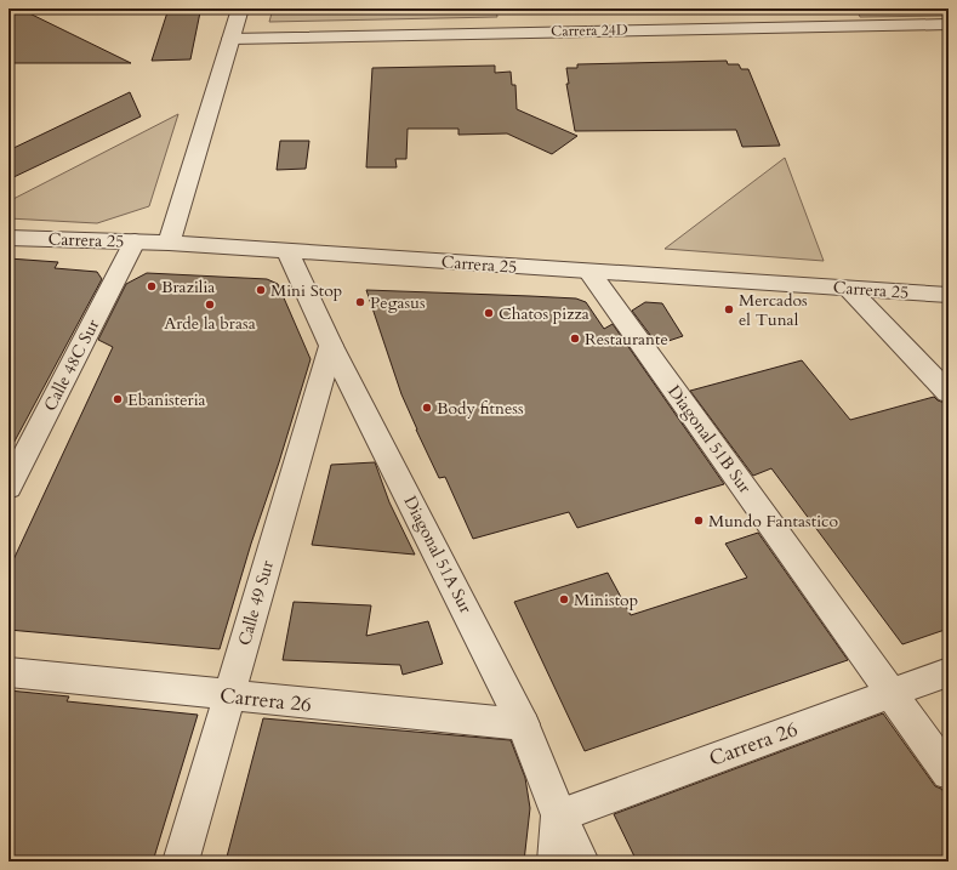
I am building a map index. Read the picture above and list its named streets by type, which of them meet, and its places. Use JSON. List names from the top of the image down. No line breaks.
{"streets":{"street":["Carrera 24D","Carrera 25","Calle 48C Sur","Diagonal 51B Sur","Diagonal 51A Sur","Calle 49 Sur","Carrera 26"]},"crossings":[["Carrera 25","Calle 48C Sur"],["Carrera 25","Diagonal 51B Sur"],["Carrera 25","Diagonal 51A Sur"],["Diagonal 51B Sur","Carrera 26"],["Diagonal 51A Sur","Calle 49 Sur"],["Diagonal 51A Sur","Carrera 26"],["Calle 49 Sur","Carrera 26"]],"places":["Brazilia","Mini Stop","Pegasus","Arde la brasa","Mercados el Tunal","Chatos pizza","Restaurante","Ebanisteria","Body fitness","Mundo Fantastico","Ministop"]}
